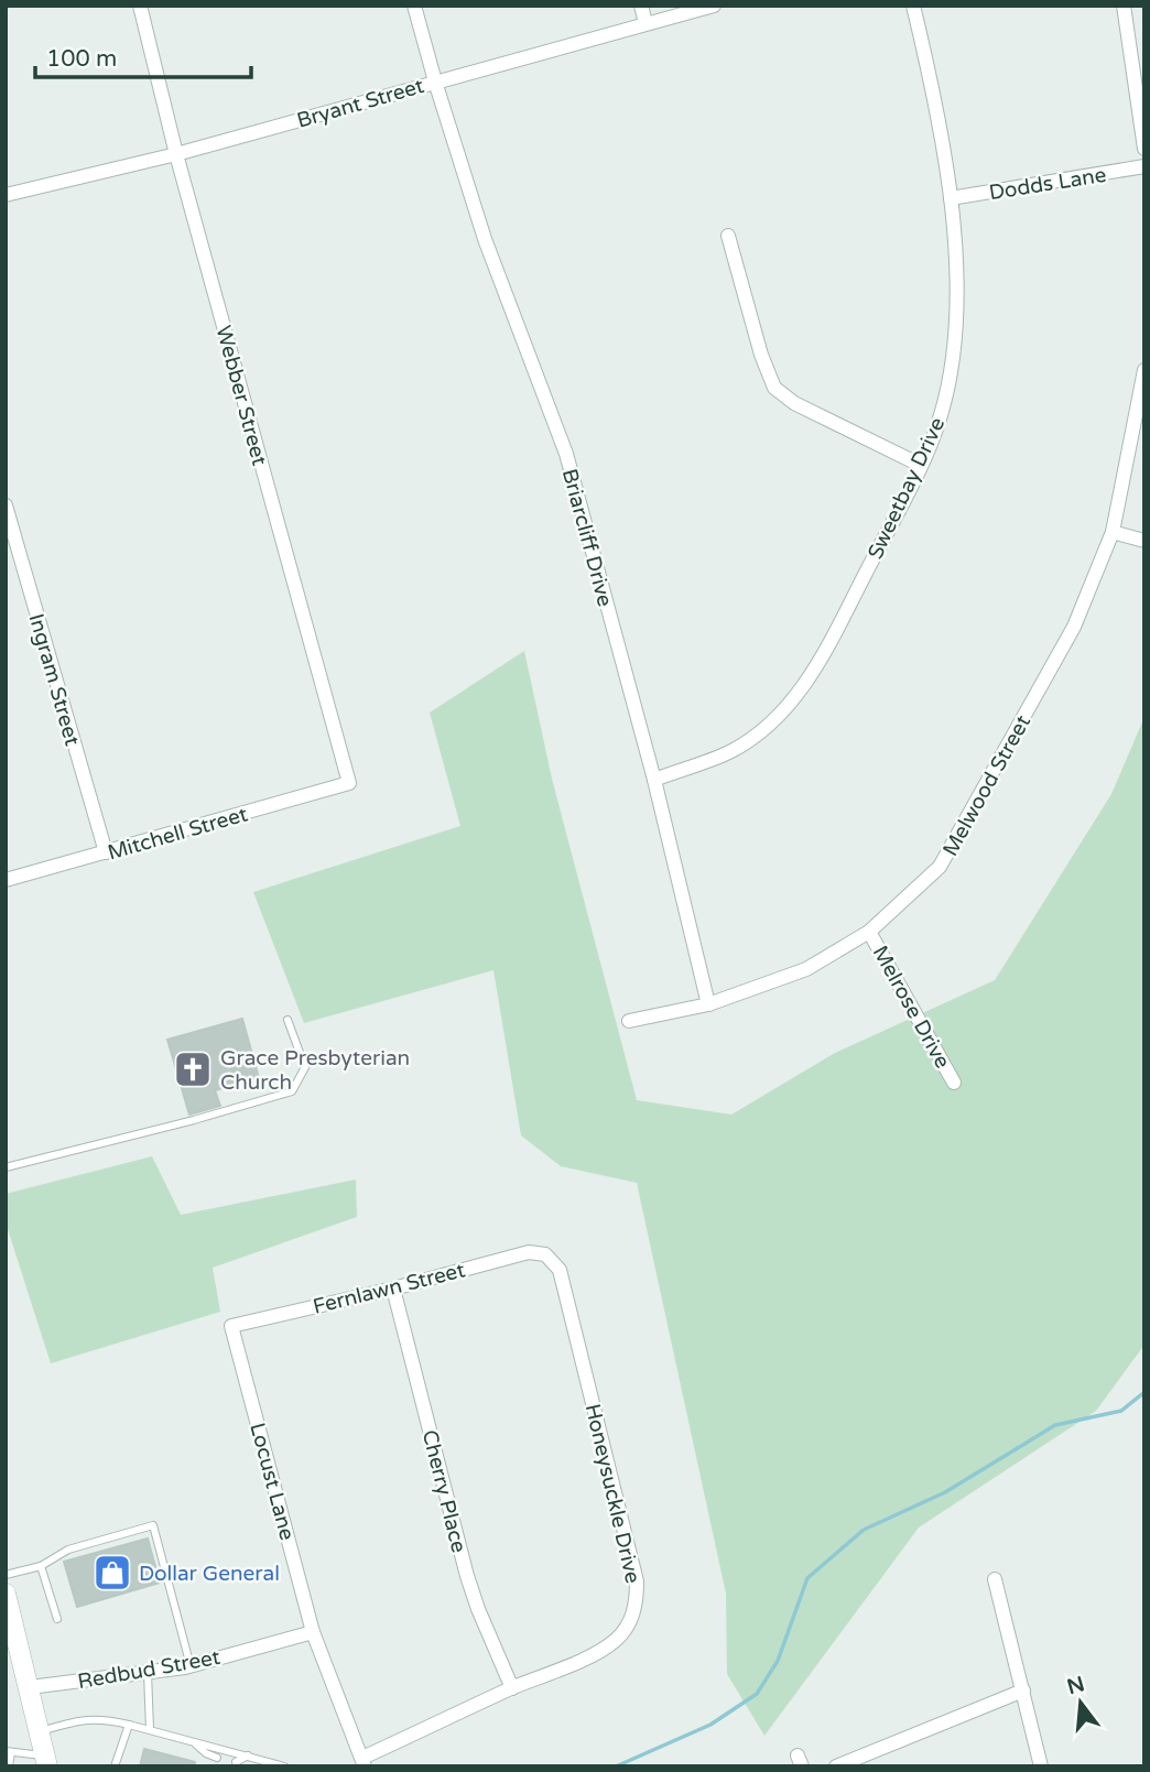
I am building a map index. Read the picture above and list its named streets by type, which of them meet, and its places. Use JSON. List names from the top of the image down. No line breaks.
{"streets":{"street":["Bryant Street","Dodds Lane","Webber Street","Sweetbay Drive","Briarcliff Drive","Ingram Street","Melwood Street","Mitchell Street","Melrose Drive","Fernlawn Street","Locust Lane","Cherry Place","Honeysuckle Drive","Redbud Street"]},"crossings":[["Bryant Street","Webber Street"],["Bryant Street","Briarcliff Drive"],["Dodds Lane","Sweetbay Drive"],["Webber Street","Mitchell Street"],["Sweetbay Drive","Briarcliff Drive"],["Briarcliff Drive","Melwood Street"],["Ingram Street","Mitchell Street"],["Melwood Street","Melrose Drive"],["Fernlawn Street","Locust Lane"],["Fernlawn Street","Cherry Place"],["Fernlawn Street","Honeysuckle Drive"],["Locust Lane","Honeysuckle Drive"],["Locust Lane","Redbud Street"],["Cherry Place","Honeysuckle Drive"]],"places":{"church":["Grace Presbyterian Church"],"shop":["Dollar General"]},"scale_bar":"100 m","north":"top"}
